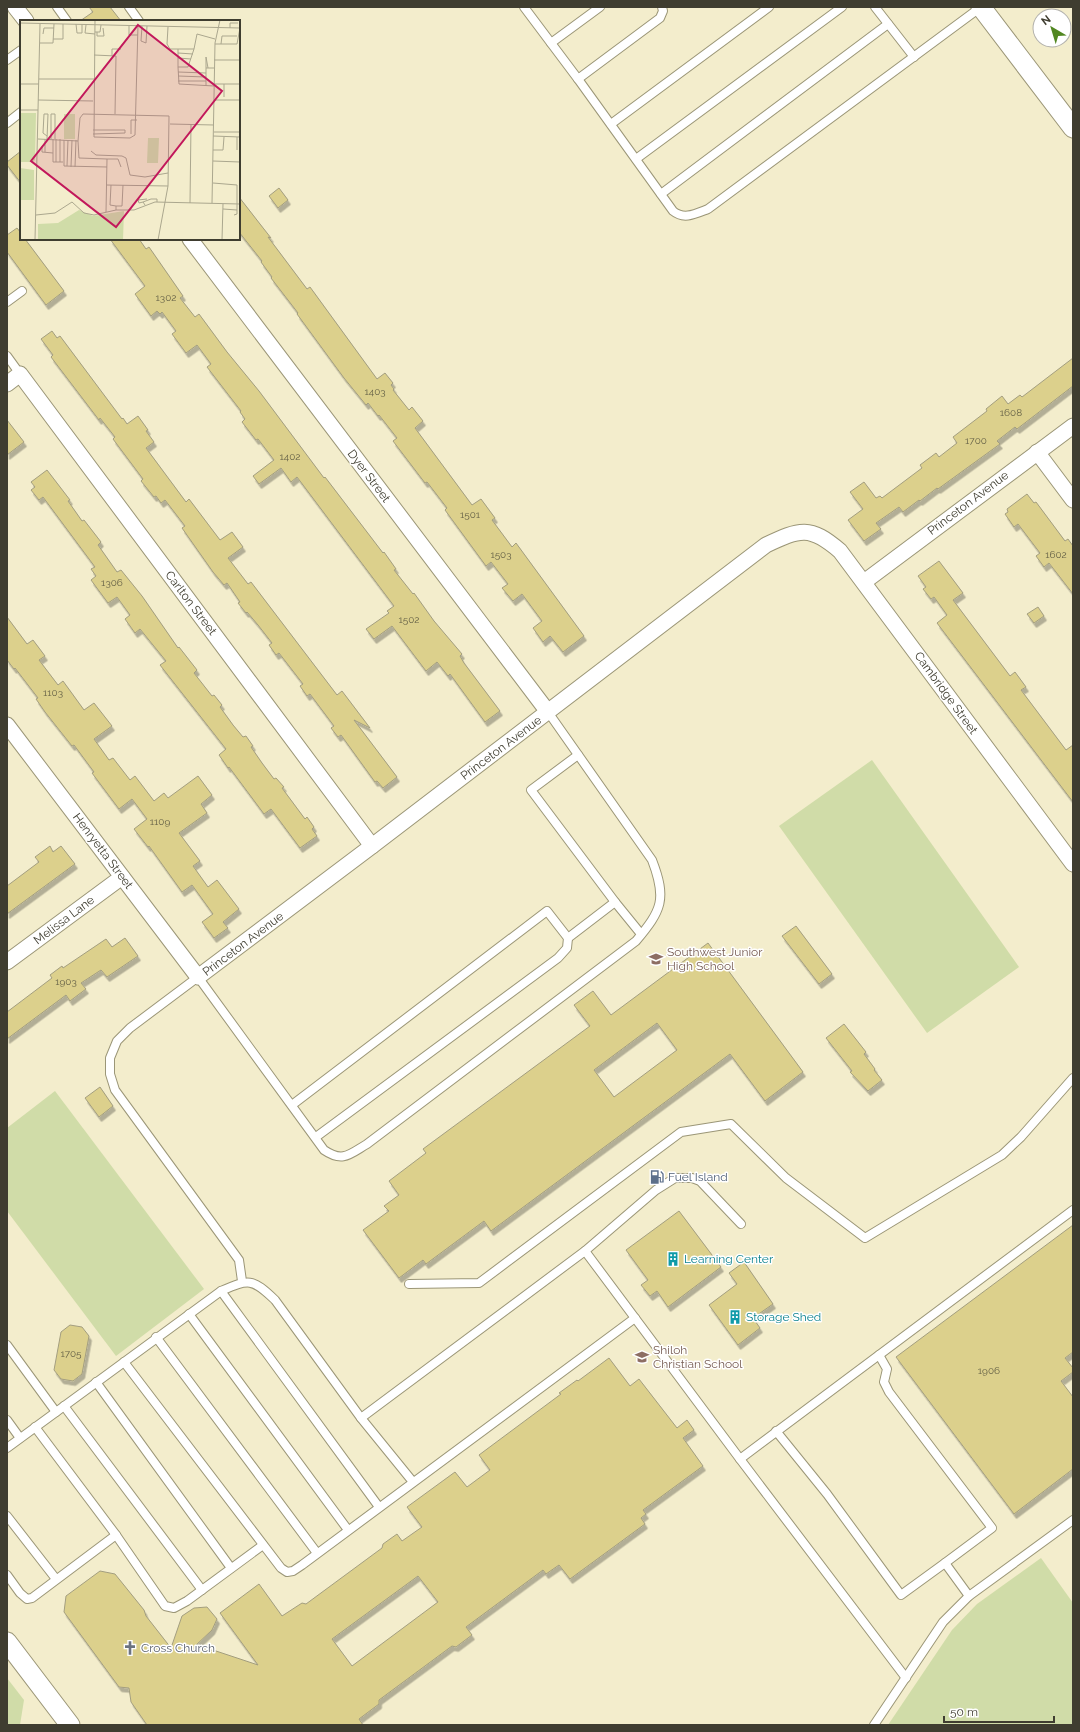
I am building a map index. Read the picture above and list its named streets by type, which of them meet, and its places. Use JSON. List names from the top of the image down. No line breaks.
{"streets":{"street":["Dyer Street","Princeton Avenue","Carlton Street","Cambridge Street","Henryetta Street","Melissa Lane"]},"crossings":[["Dyer Street","Princeton Avenue"],["Princeton Avenue","Carlton Street"],["Princeton Avenue","Cambridge Street"],["Princeton Avenue","Henryetta Street"],["Henryetta Street","Melissa Lane"]],"places":{"school or university":["Southwest Junior High School","Shiloh Christian School"],"fuel station":["Fuel Island"],"building":["Learning Center","Storage Shed"],"church":["Cross Church"]},"house_numbers":["1302","1403","1608","1700","1402","1501","1503","1602","1306","1502","1103","1109","1903","1705","1906"],"scale_bar":"50 m","north":"top left"}
